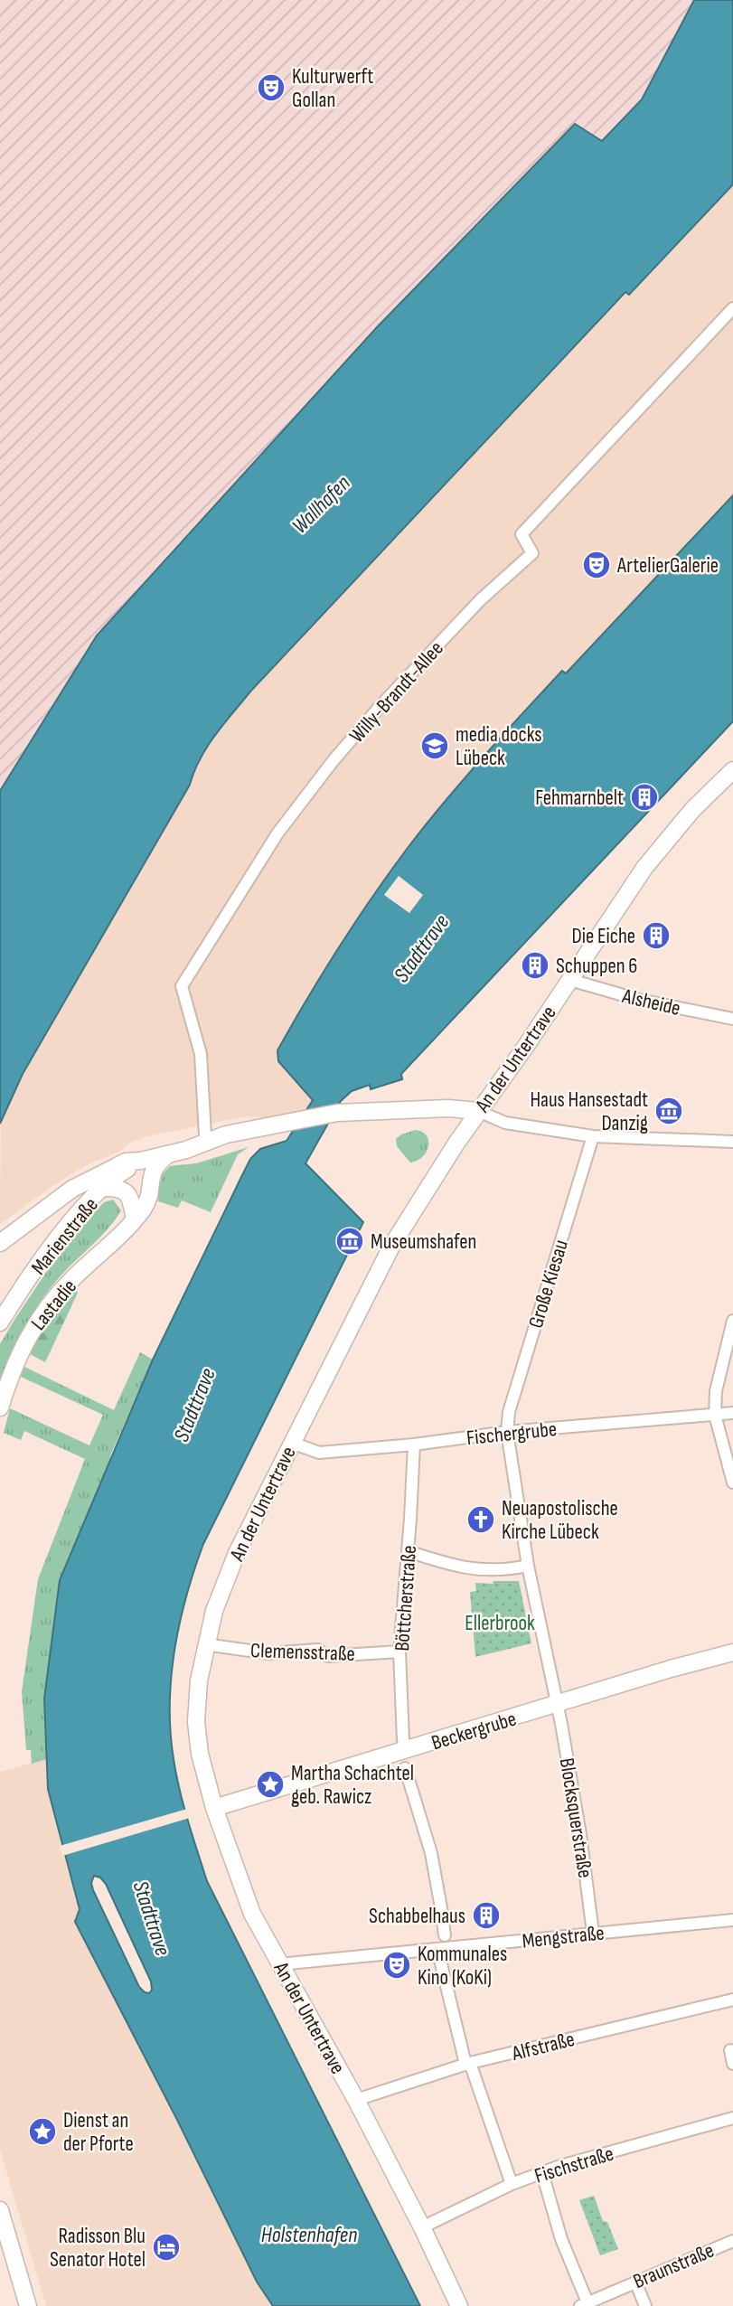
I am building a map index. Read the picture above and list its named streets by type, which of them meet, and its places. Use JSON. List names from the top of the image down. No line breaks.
{"streets":{"main road":["An der Untertrave","Marienstraße","Lastadie","Beckergrube"],"street":["Willy-Brandt-Allee","Alsheide","Große Kiesau","Fischergrube","Böttcherstraße","Clemensstraße","Blocksquerstraße","Mengstraße","Alfstraße","Fischstraße","Braunstraße"]},"crossings":[["Alsheide","An der Untertrave"],["An der Untertrave","Fischergrube"],["An der Untertrave","Clemensstraße"],["An der Untertrave","Beckergrube"],["An der Untertrave","Mengstraße"],["An der Untertrave","Alfstraße"],["An der Untertrave","Fischstraße"],["Große Kiesau","Fischergrube"],["Fischergrube","Böttcherstraße"],["Böttcherstraße","Clemensstraße"],["Böttcherstraße","Beckergrube"],["Böttcherstraße","Mengstraße"],["Böttcherstraße","Alfstraße"],["Böttcherstraße","Fischstraße"],["Beckergrube","Blocksquerstraße"],["Blocksquerstraße","Mengstraße"]],"water":["Wallhafen","Stadttrave","Holstenhafen"],"parks":["Ellerbrook"],"places":{"theatre":["Kulturwerft Gollan","ArtelierGalerie","Kommunales Kino (KoKi)"],"school or university":["media docks Lübeck"],"building":["Fehmarnbelt","Die Eiche","Schuppen 6","Schabbelhaus"],"museum":["Haus Hansestadt Danzig","Museumshafen"],"church":["Neuapostolische Kirche Lübeck"],"place":["Martha Schachtel geb. Rawicz","Dienst an der Pforte"],"hotel":["Radisson Blu Senator Hotel"]}}
